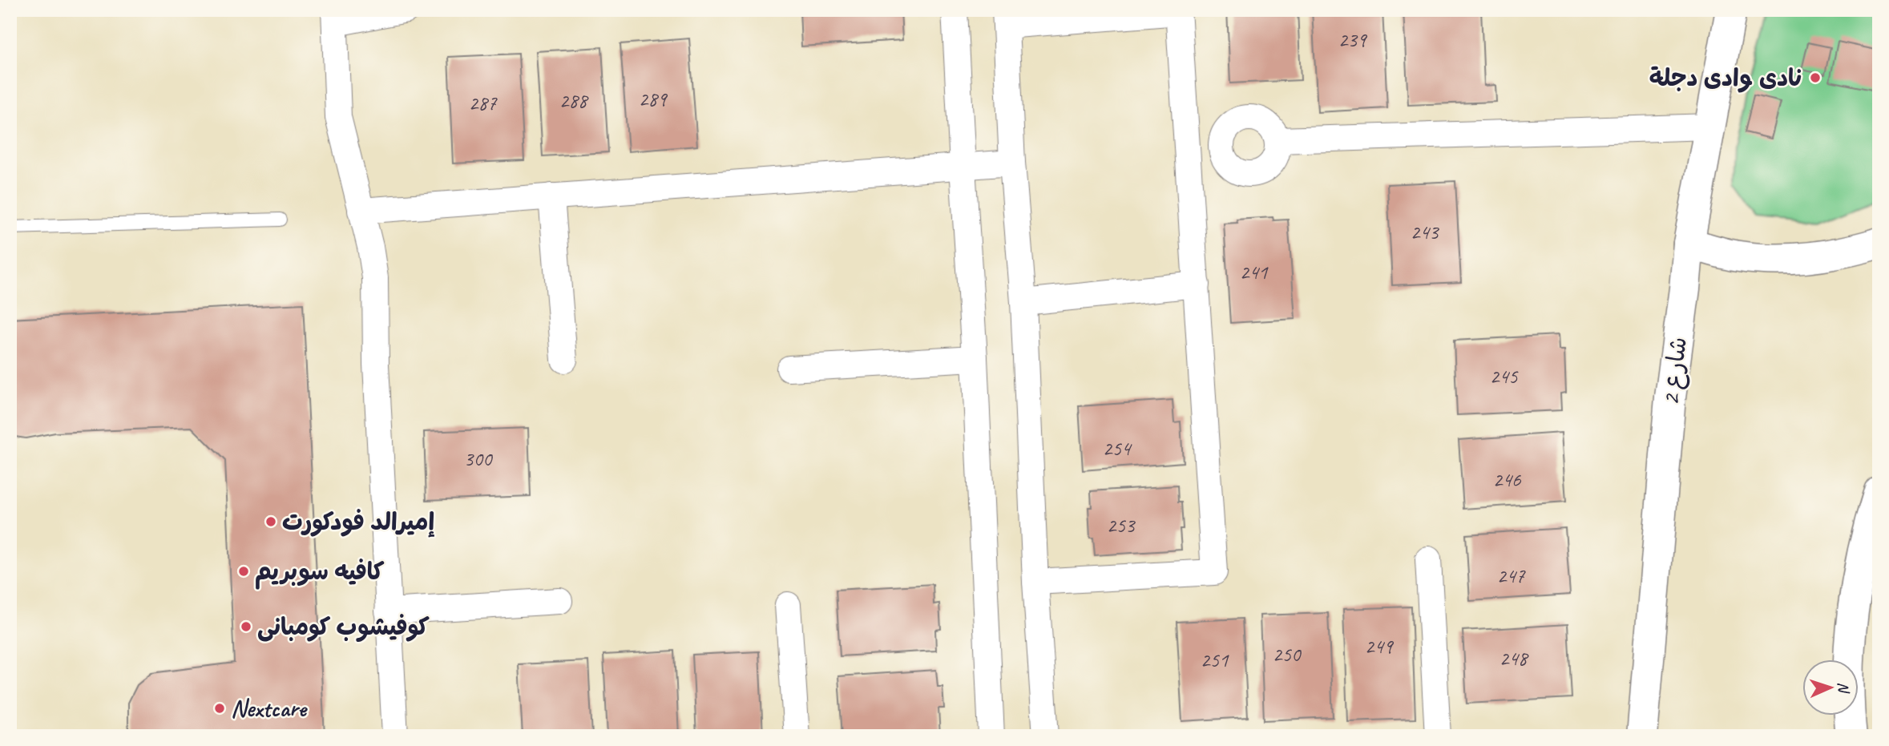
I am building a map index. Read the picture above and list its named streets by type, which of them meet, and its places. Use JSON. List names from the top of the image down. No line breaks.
{"streets":{"street":["شارع 2"]},"places":["نادى وادى دجلة","إميرالد فودكورت","كافيه سوبريم","كوفيشوب كومبانى","Nextcare"],"house_numbers":["239","289","288","287","243","241","245","254","300","246","253","247","249","250","248","251"],"north":"right"}
